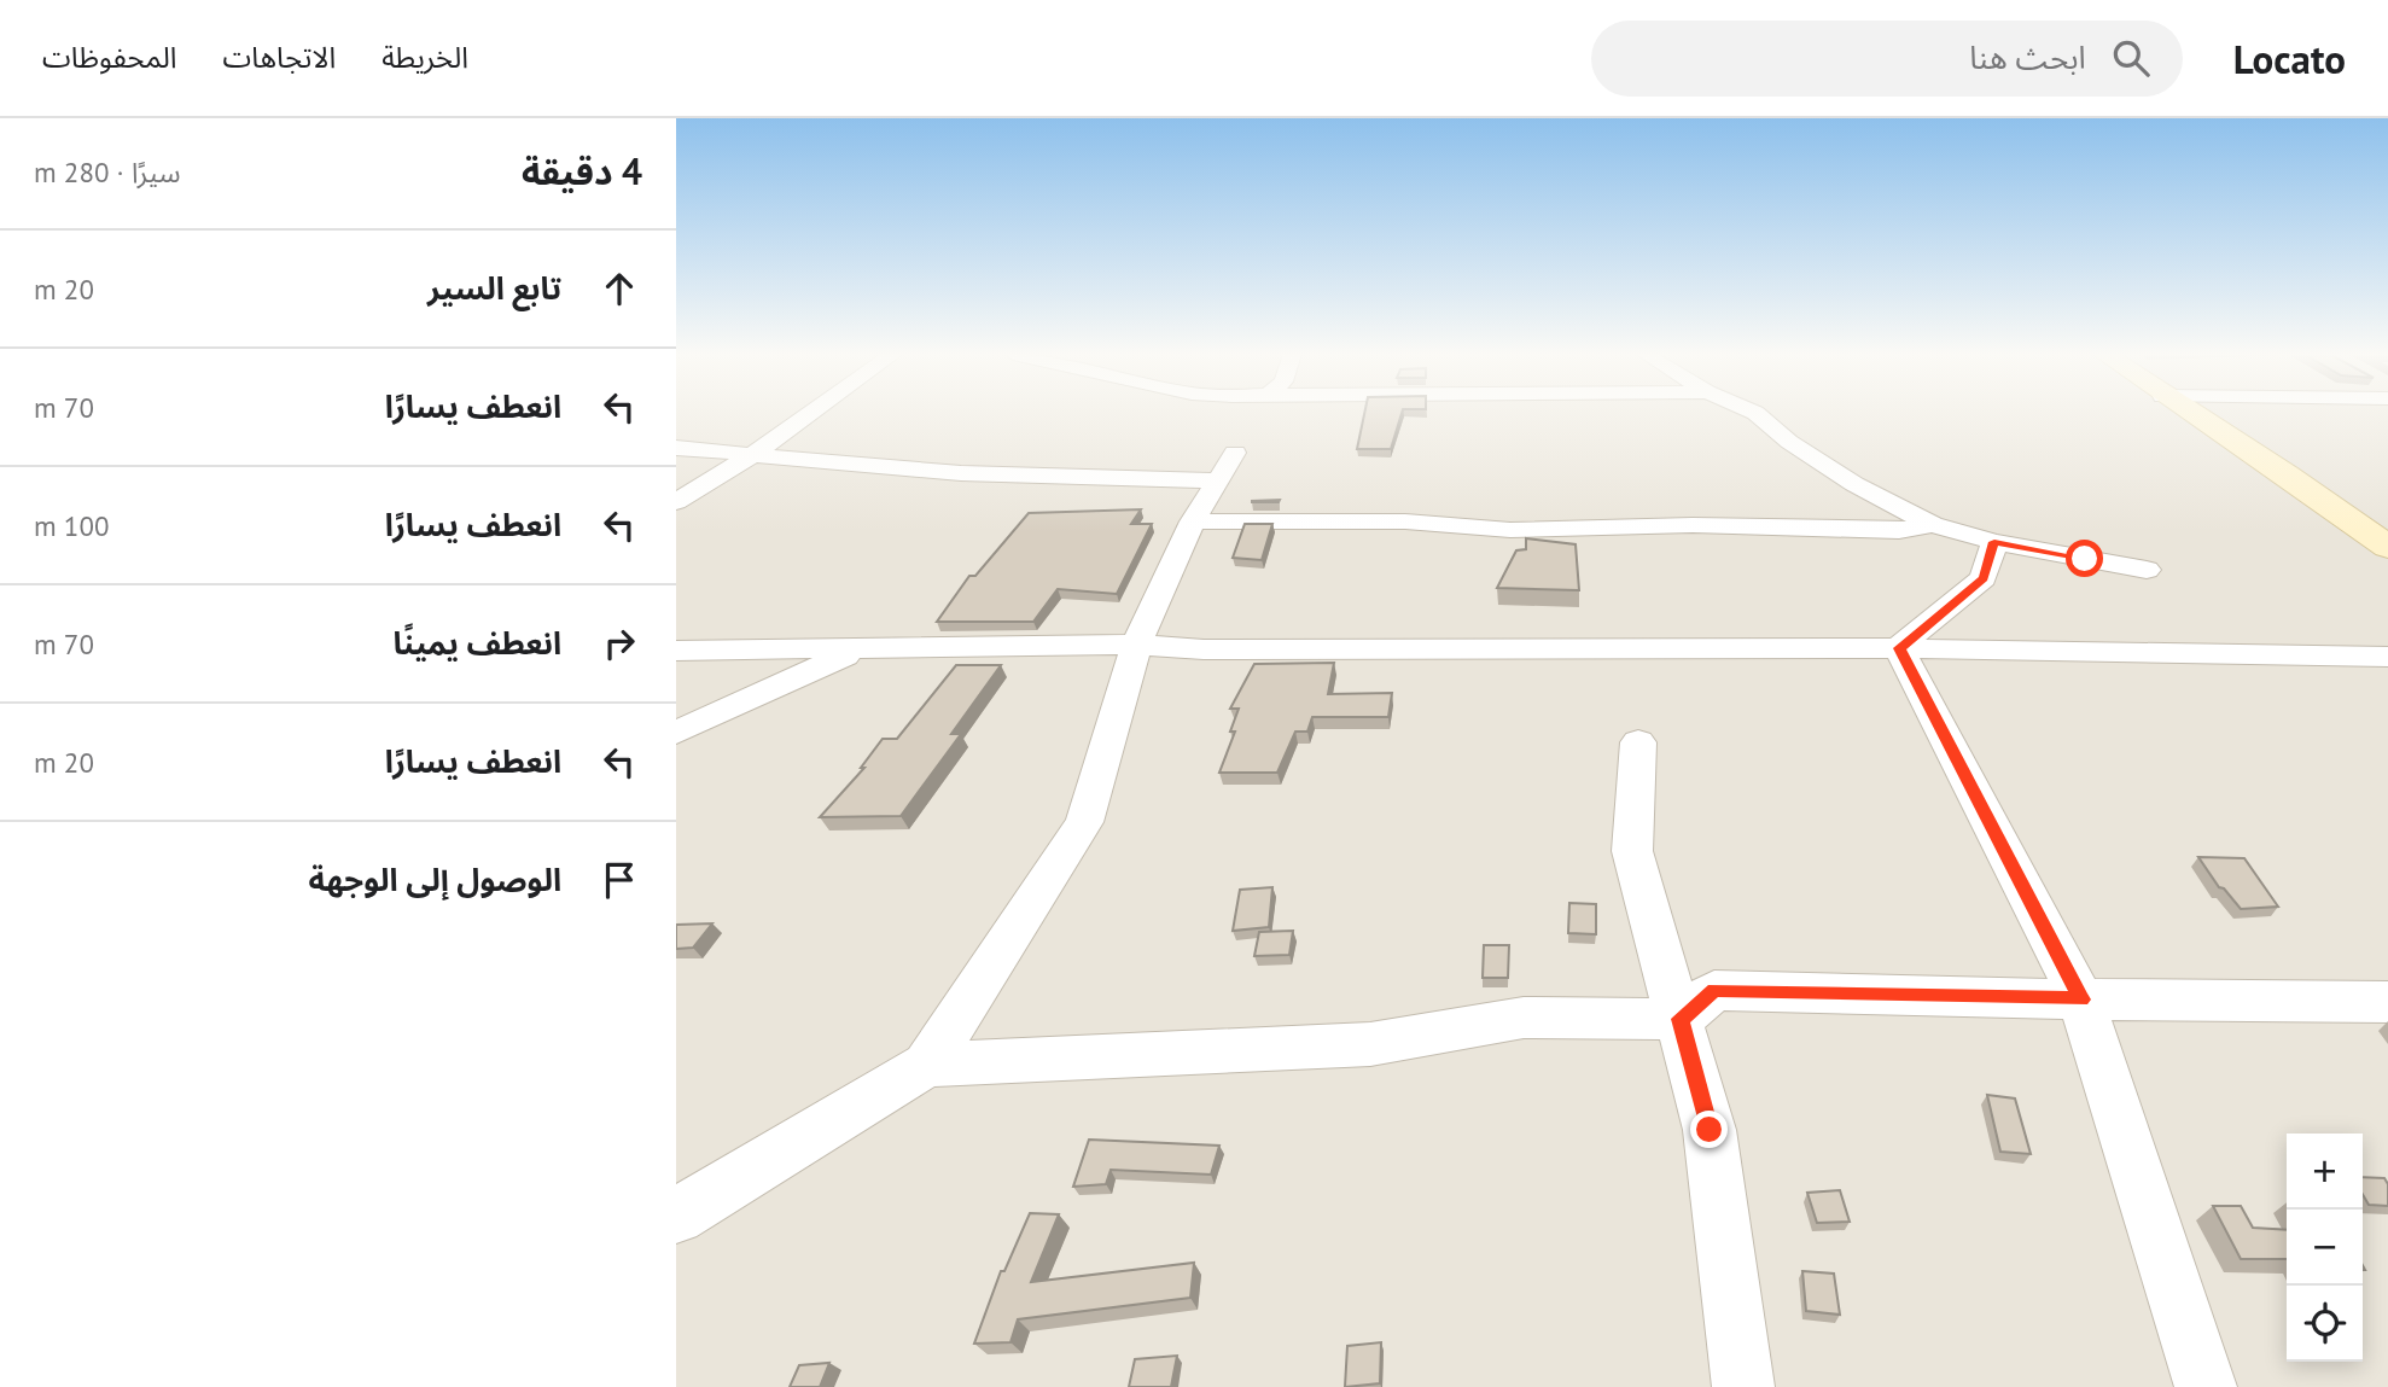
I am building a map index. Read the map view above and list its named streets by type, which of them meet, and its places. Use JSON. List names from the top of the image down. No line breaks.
{"page":{"header":"Locato","search":"ابحث هنا","nav":["الخريطة","الاتجاهات","المحفوظات"],"heading":["4 دقيقة","سيرًا · 280 m"],"list":[["تابع السير","20 m"],["انعطف يسارًا","70 m"],["انعطف يسارًا","100 m"],["انعطف يمينًا","70 m"],["انعطف يسارًا","20 m"],"الوصول إلى الوجهة"],"map_buttons":["+","−"]}}
